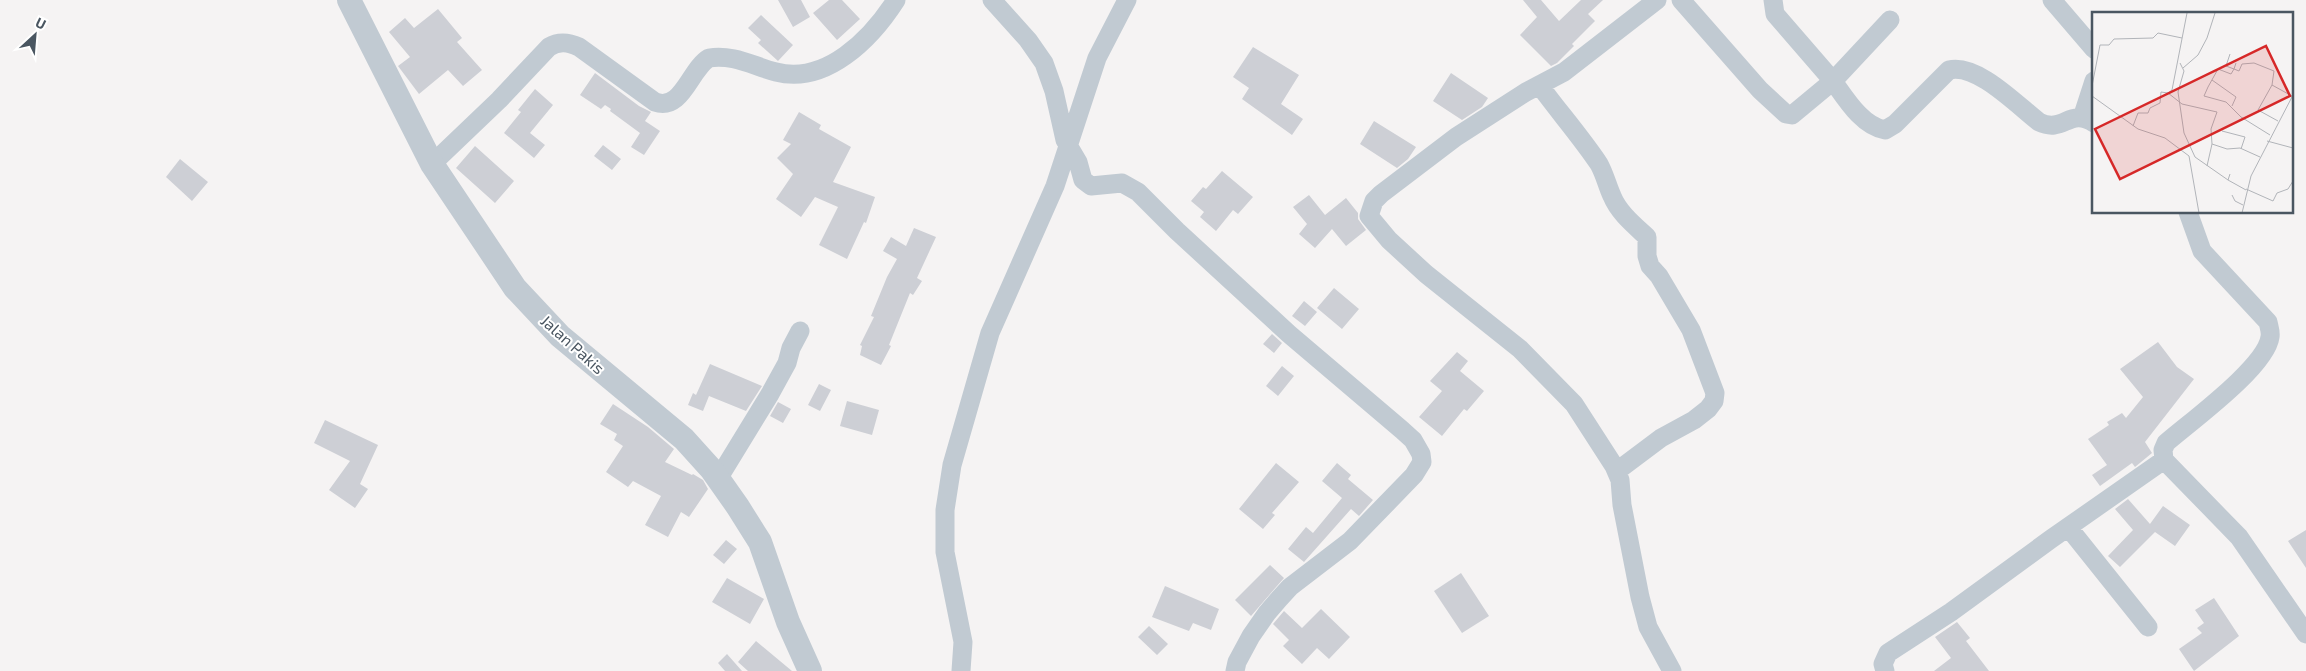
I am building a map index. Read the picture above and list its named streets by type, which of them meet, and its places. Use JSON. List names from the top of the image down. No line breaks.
{"streets":{"street":["Jalan Pakis"]},"north":"top right"}
